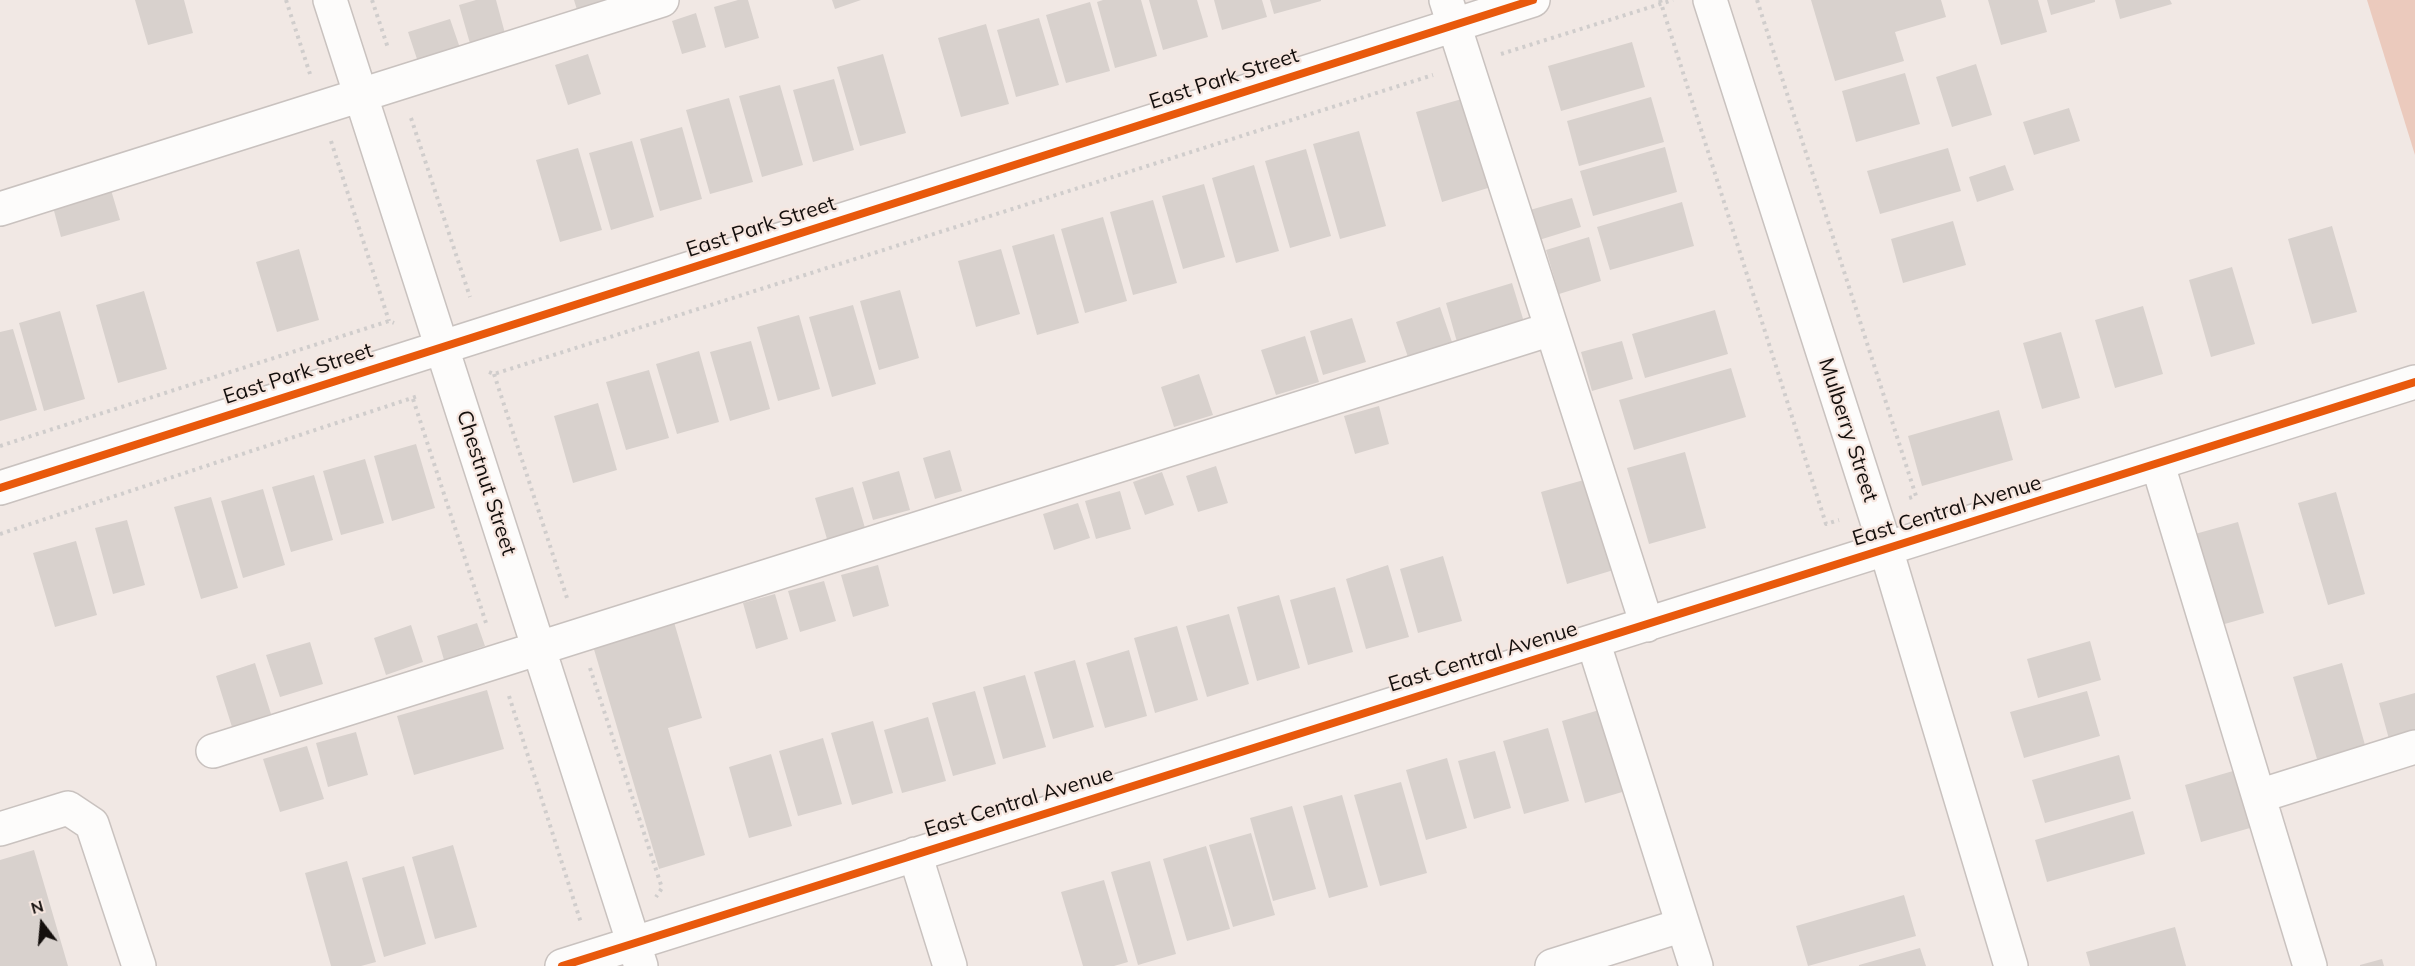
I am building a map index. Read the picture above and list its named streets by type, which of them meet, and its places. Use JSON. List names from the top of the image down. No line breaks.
{"streets":{"street":["East Park Street","Mulberry Street","Chestnut Street","East Central Avenue"]},"crossings":[["East Park Street","Chestnut Street"],["Mulberry Street","East Central Avenue"],["Chestnut Street","East Central Avenue"]],"north":"top"}
